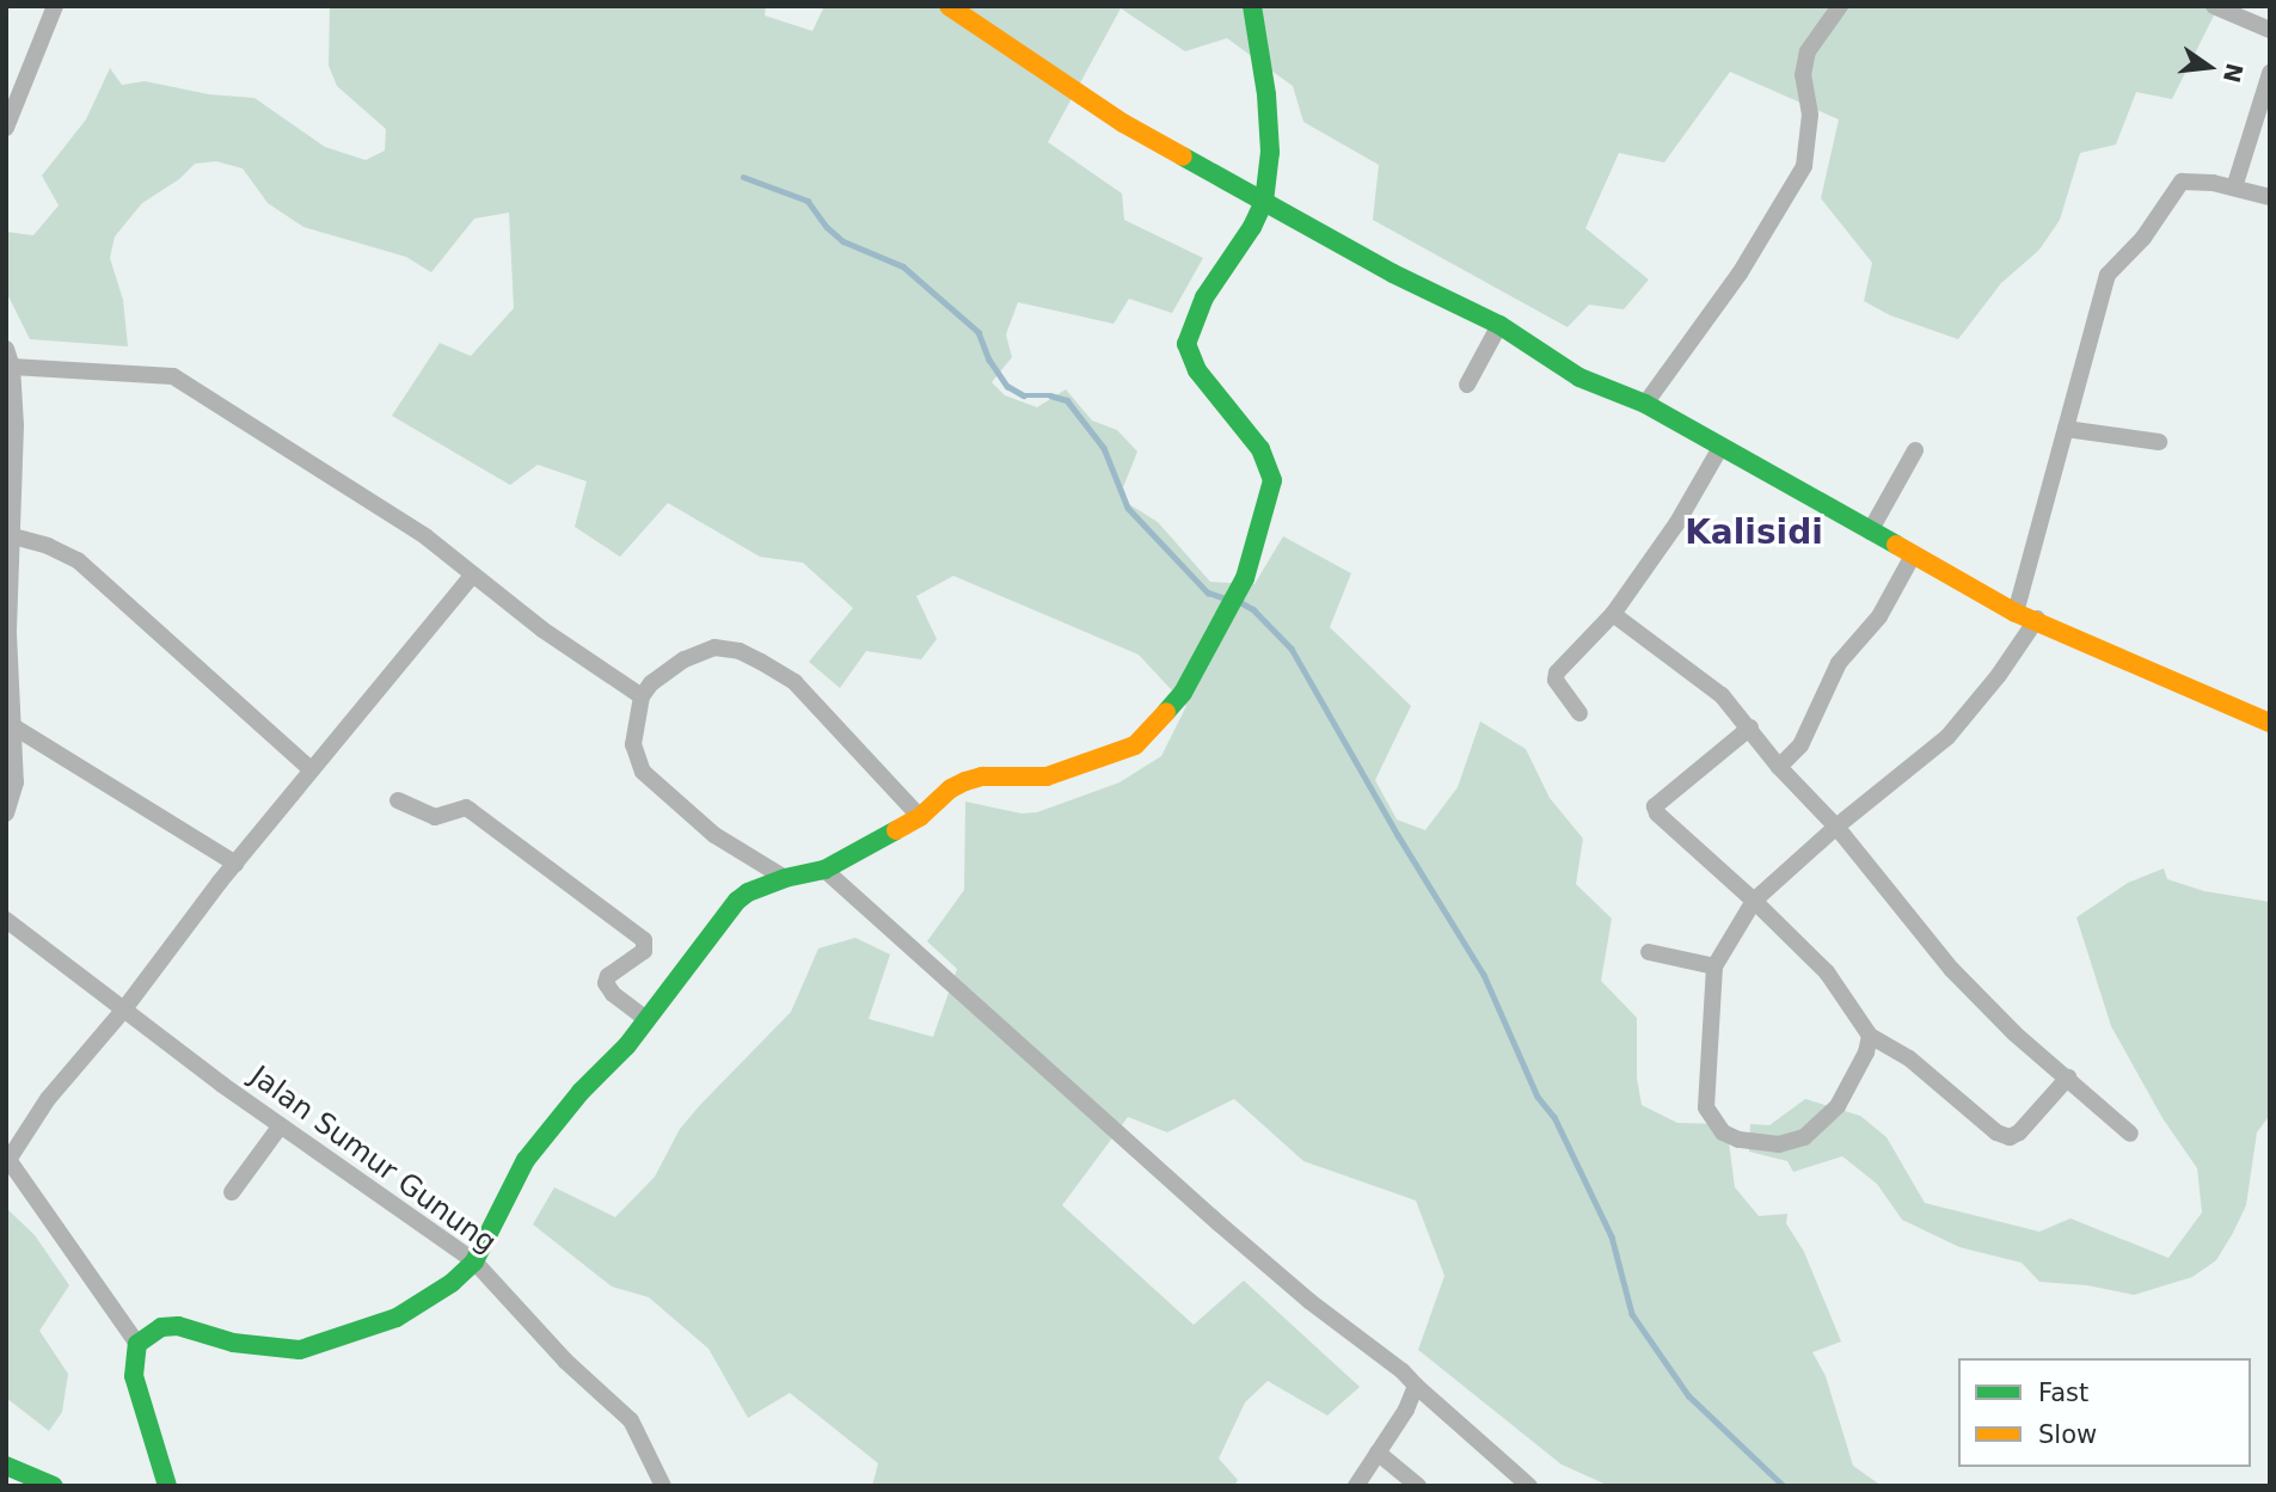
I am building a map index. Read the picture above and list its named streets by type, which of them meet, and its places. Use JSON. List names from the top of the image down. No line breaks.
{"streets":{"street":["Jalan Sumur Gunung"]},"districts":["Kalisidi"],"legend":["Fast","Slow"],"north":"right"}
